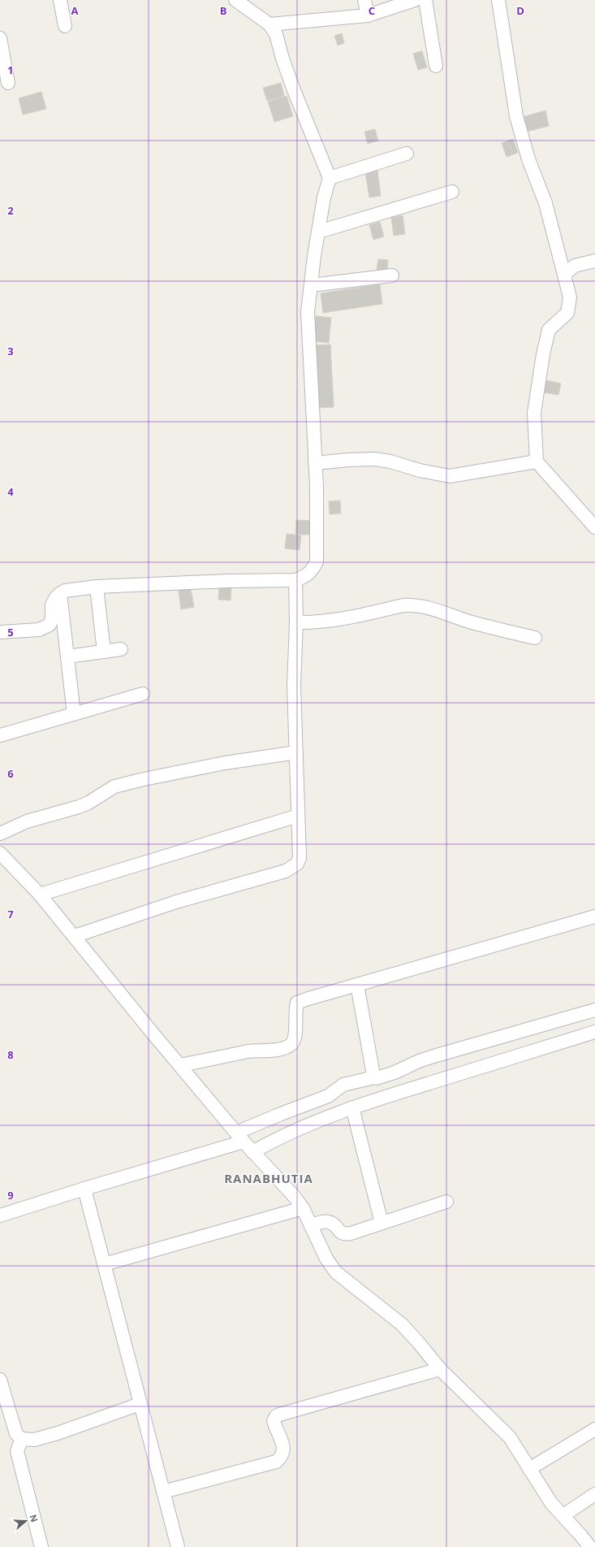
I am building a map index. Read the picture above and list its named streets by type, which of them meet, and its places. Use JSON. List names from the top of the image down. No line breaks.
{"districts":["RANABHUTIA"],"north":"right","grid":{"columns":["A","B","C","D"],"rows":["1","2","3","4","5","6","7","8","9"]}}
